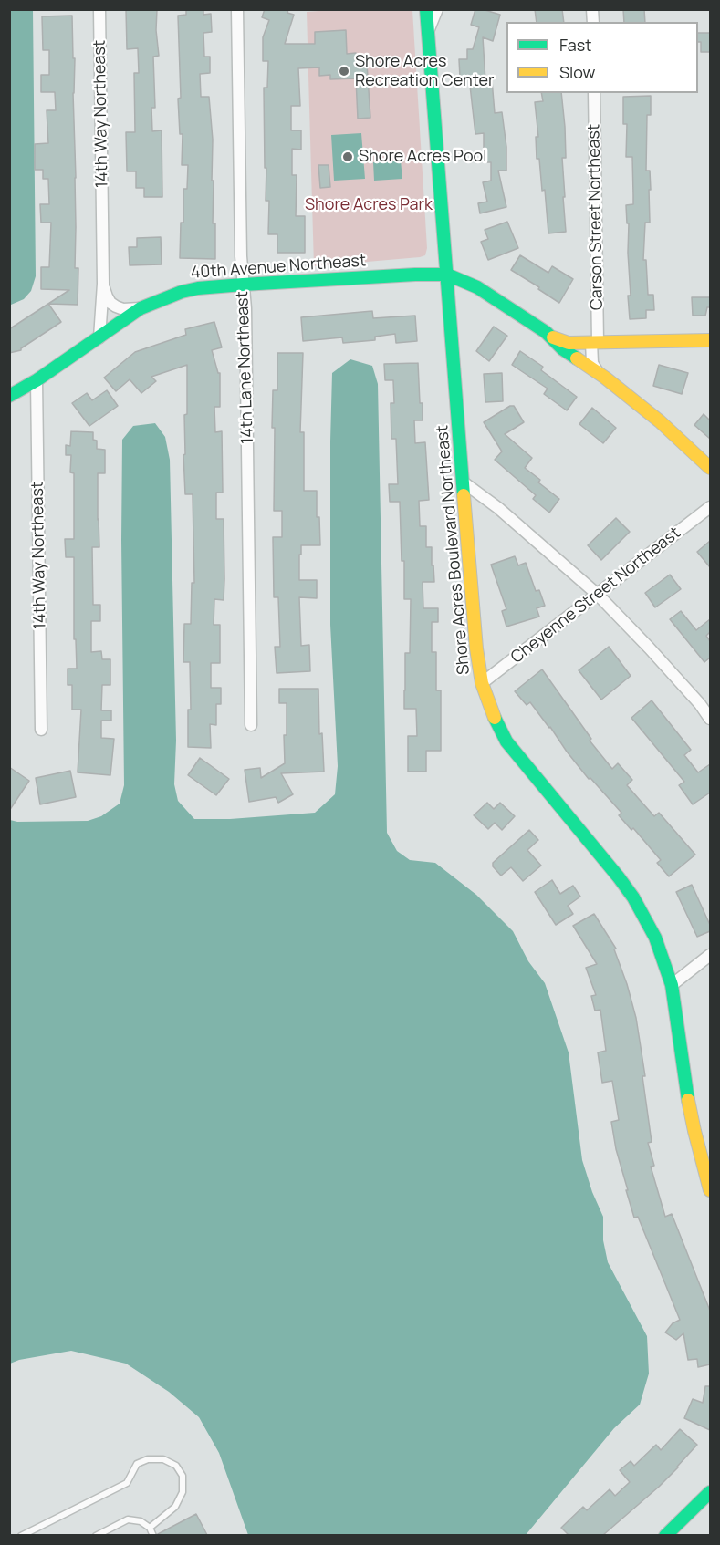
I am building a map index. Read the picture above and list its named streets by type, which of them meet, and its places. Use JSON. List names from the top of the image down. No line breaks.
{"streets":{"street":["14th Way Northeast","Carson Street Northeast","40th Avenue Northeast","14th Lane Northeast","Shore Acres Boulevard Northeast","Cheyenne Street Northeast"]},"crossings":[["14th Way Northeast","40th Avenue Northeast"],["40th Avenue Northeast","14th Lane Northeast"],["40th Avenue Northeast","Shore Acres Boulevard Northeast"],["Shore Acres Boulevard Northeast","Cheyenne Street Northeast"]],"parks":["Shore Acres Park"],"places":["Shore Acres Recreation Center","Shore Acres Pool"],"legend":["Fast","Slow"]}
